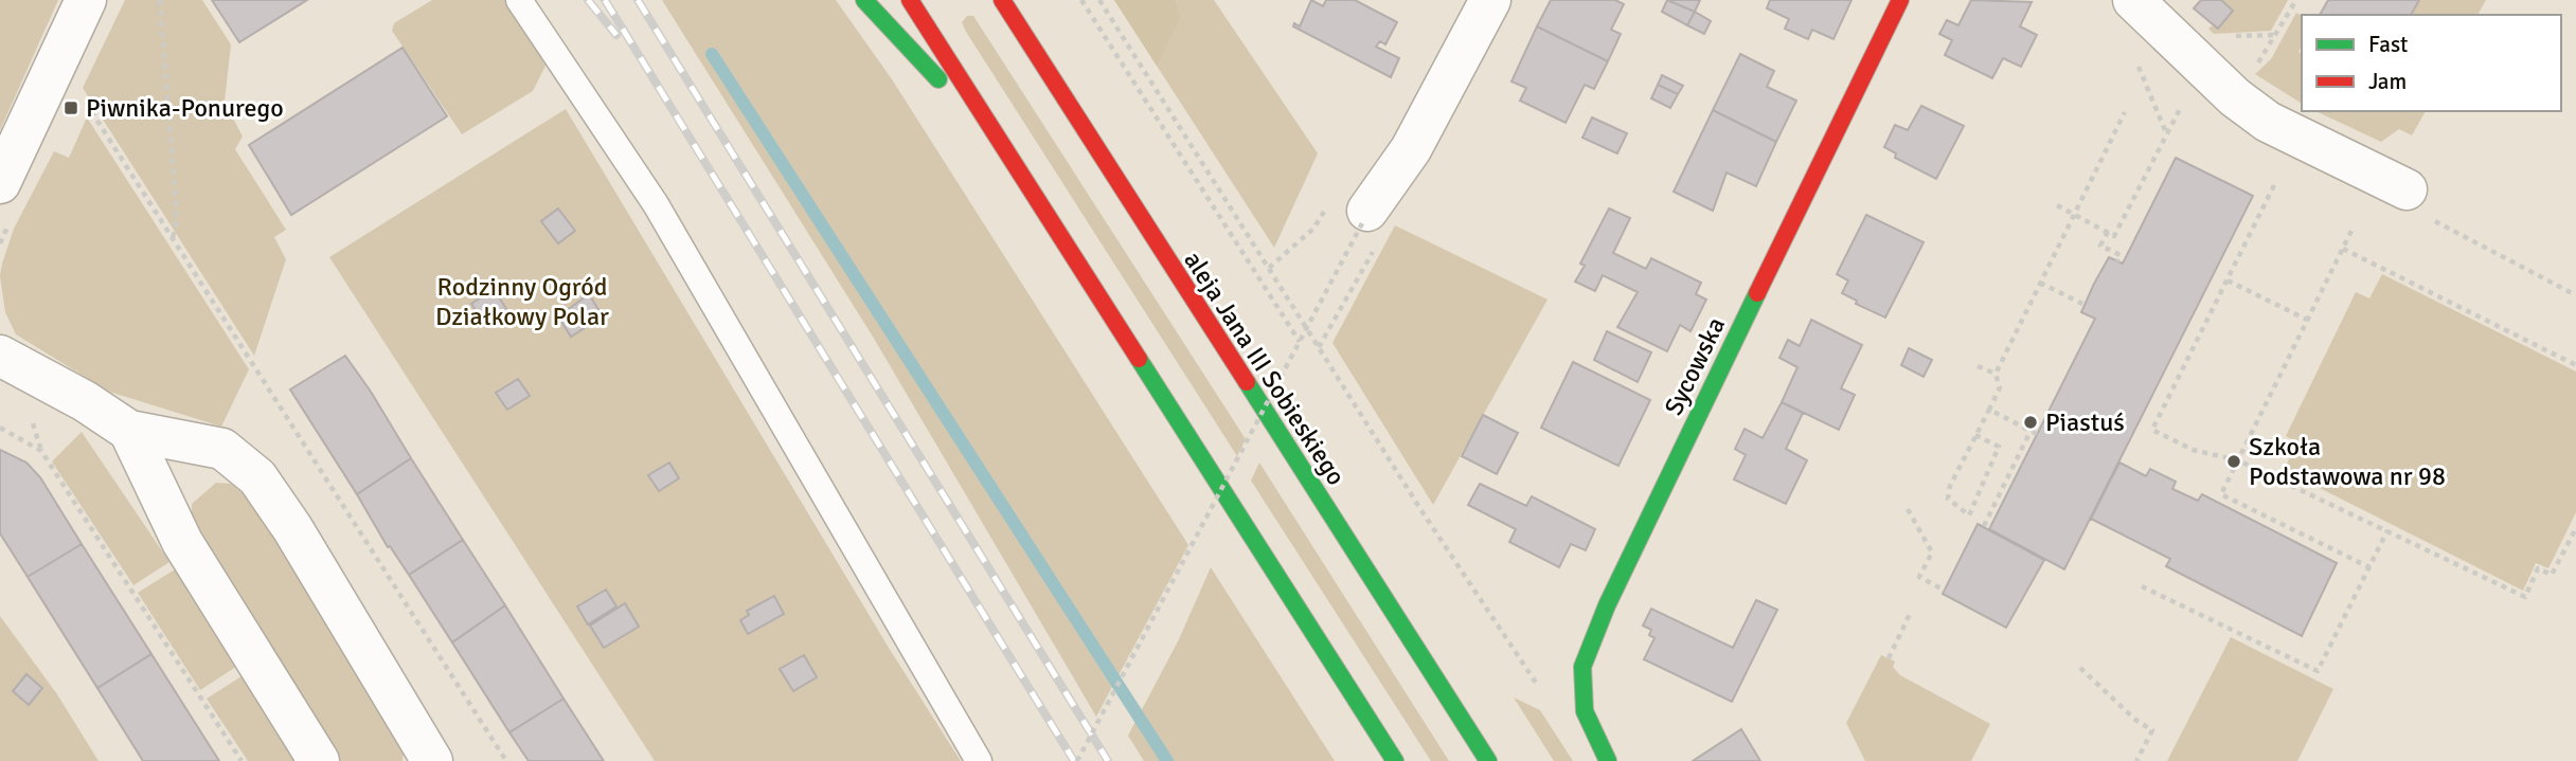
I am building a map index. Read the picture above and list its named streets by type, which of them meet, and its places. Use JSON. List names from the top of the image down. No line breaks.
{"streets":{"main road":["Sycowska","aleja Jana III Sobieskiego"]},"parks":["Rodzinny Ogród Działkowy Polar"],"places":{"transit":["Piwnika-Ponurego"],"other":["Piastuś","Szkoła Podstawowa nr 98"]},"legend":["Fast","Jam"]}
